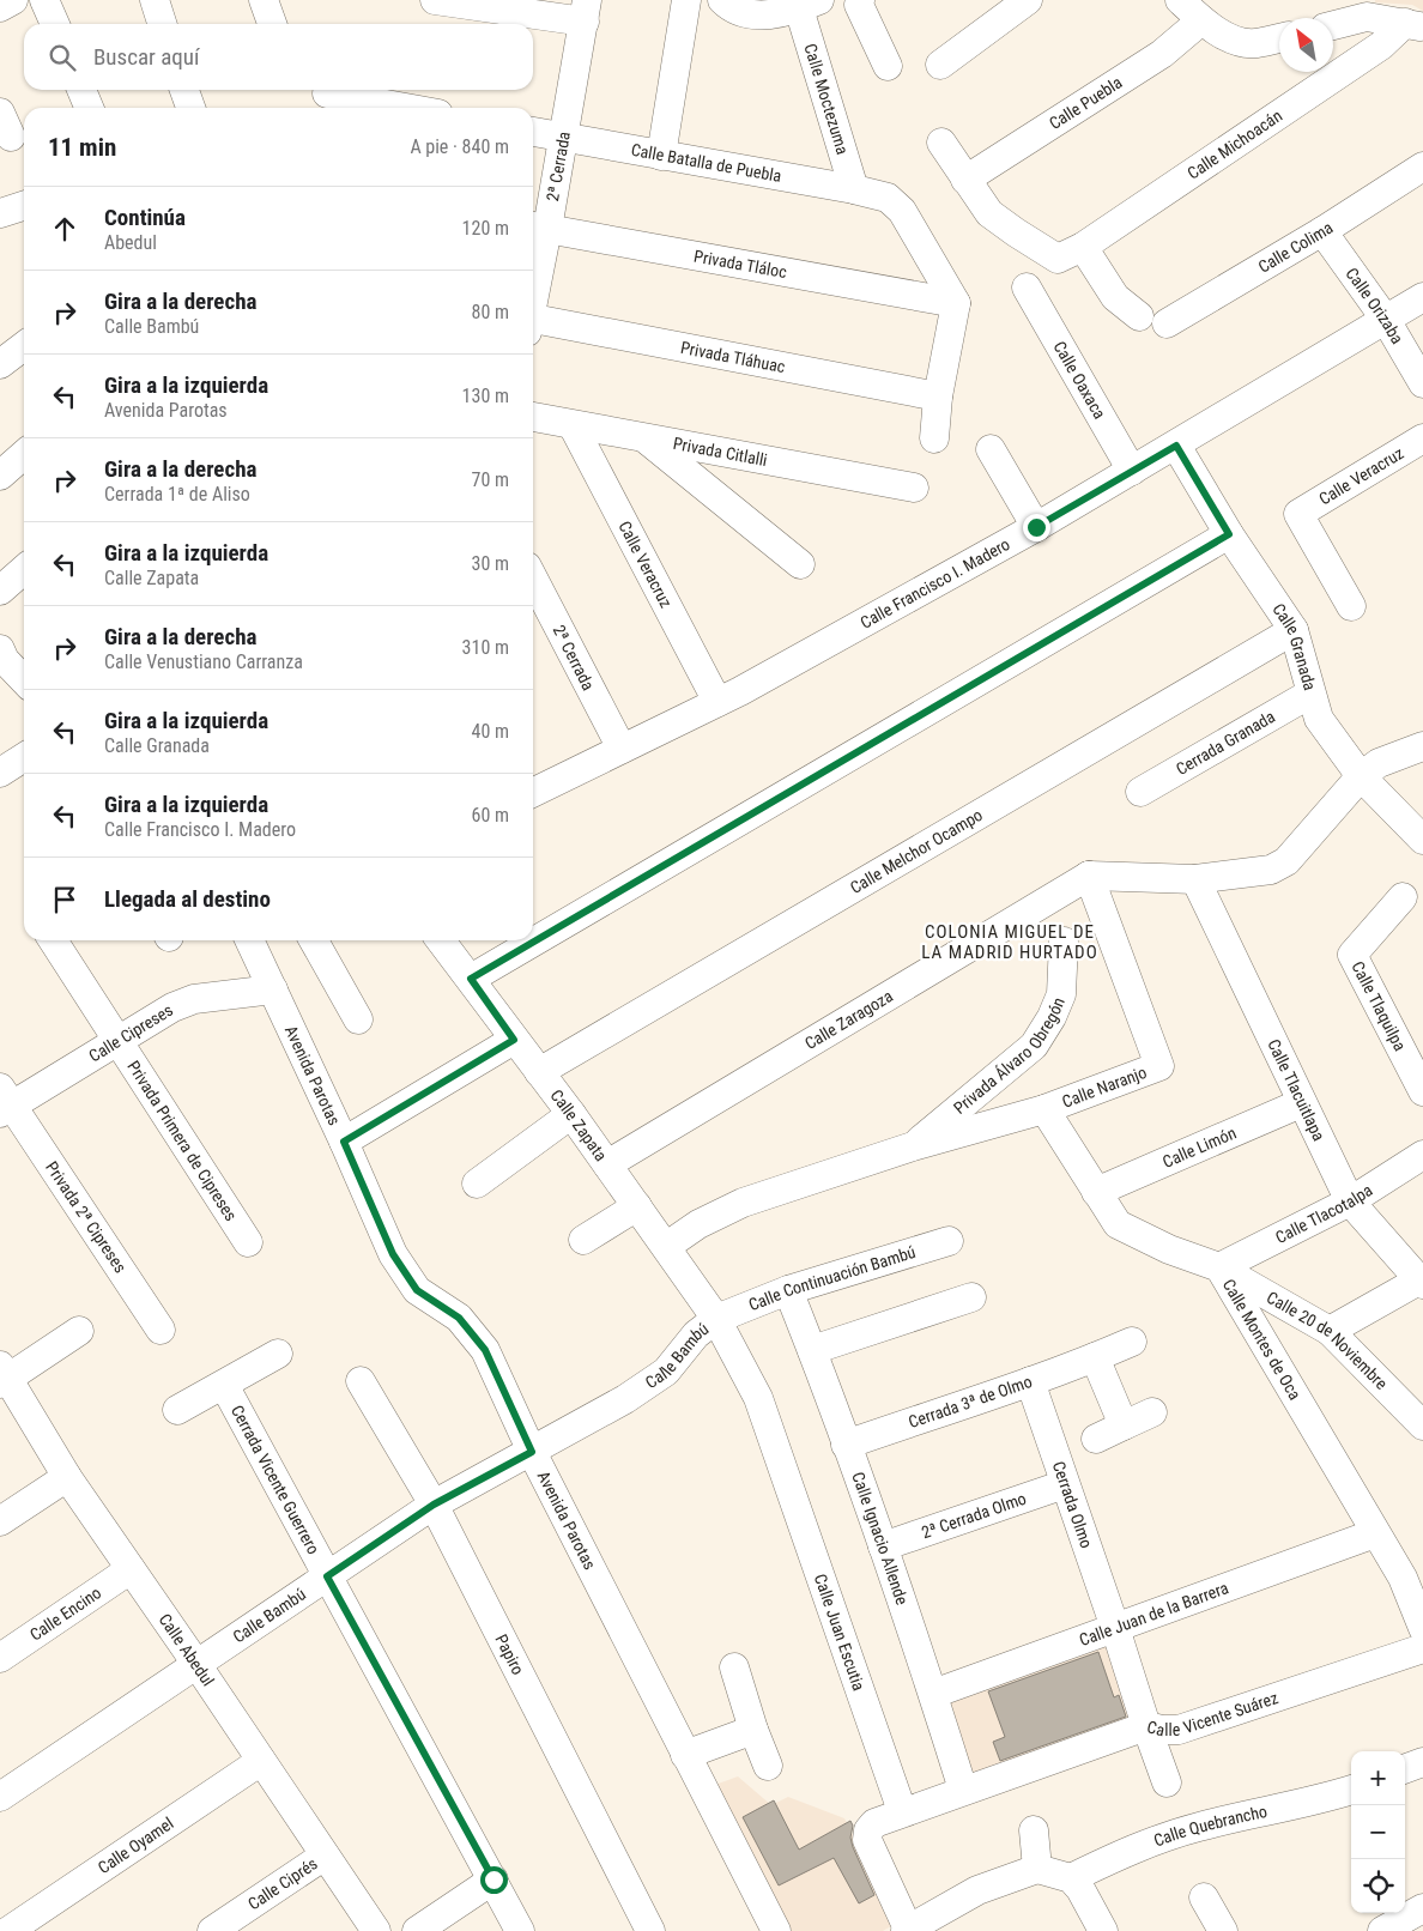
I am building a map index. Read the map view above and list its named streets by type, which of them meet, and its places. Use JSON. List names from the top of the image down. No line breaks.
{"streets":{"street":["Calle Moctezuma","Calle Puebla","Calle Michoacán","Calle Batalla de Puebla","2ª Cerrada","Calle Colima","Privada Tláloc","Calle Orizaba","Privada Tláhuac","Calle Oaxaca","Privada Citlalli","Calle Veracruz","Calle Francisco I. Madero","Calle Granada","Cerrada Granada","Calle Melchor Ocampo","Calle Tlaquilpa","Calle Zaragoza","Calle Cipreses","Privada Álvaro Obregón","Avenida Parotas","Calle Naranjo","Calle Tlacuitlapa","Calle Zapata","Privada Primera de Cipreses","Calle Limón","Calle Tlacotalpa","Privada 2ª Cipreses","Calle Continuación Bambú","Calle Montes de Oca","Calle 20 de Noviembre","Calle Bambú","Cerrada 3ª de Olmo","Cerrada Vicente Guerrero","Cerrada Olmo","2ª Cerrada Olmo","Calle Ignacio Allende","Calle Encino","Calle Juan de la Barrera","Calle Juan Escutia","Calle Abedul","Papiro","Calle Vicente Suárez","Calle Quebrancho","Calle Oyamel","Calle Ciprés"]},"crossings":[["Calle Moctezuma","Calle Batalla de Puebla"],["Calle Batalla de Puebla","2ª Cerrada"],["Calle Batalla de Puebla","Privada Tláloc"],["2ª Cerrada","Privada Tláloc"],["2ª Cerrada","Calle Francisco I. Madero"],["Calle Colima","Calle Orizaba"],["Calle Orizaba","Calle Francisco I. Madero"],["Calle Oaxaca","Calle Francisco I. Madero"],["Privada Citlalli","Calle Veracruz"],["Calle Veracruz","Calle Francisco I. Madero"],["Calle Francisco I. Madero","Calle Granada"],["Calle Granada","Cerrada Granada"],["Calle Granada","Calle Melchor Ocampo"],["Calle Melchor Ocampo","Calle Zapata"],["Calle Zaragoza","Calle Naranjo"],["Calle Zaragoza","Calle Zapata"],["Calle Cipreses","Avenida Parotas"],["Calle Cipreses","Privada Primera de Cipreses"],["Calle Cipreses","Privada 2ª Cipreses"],["Privada Álvaro Obregón","Calle Naranjo"],["Avenida Parotas","Calle Bambú"],["Calle Naranjo","Calle Zapata"],["Calle Naranjo","Calle Montes de Oca"],["Calle Tlacuitlapa","Calle Limón"],["Calle Tlacuitlapa","Calle Tlacotalpa"],["Calle Zapata","Calle Continuación Bambú"],["Calle Zapata","Calle Bambú"],["Calle Zapata","Calle Juan Escutia"],["Calle Limón","Calle Montes de Oca"],["Calle Tlacotalpa","Calle Montes de Oca"],["Calle Tlacotalpa","Calle 20 de Noviembre"],["Calle Continuación Bambú","Calle Bambú"],["Calle Continuación Bambú","Calle Ignacio Allende"],["Calle Continuación Bambú","Calle Juan Escutia"],["Calle Montes de Oca","Calle 20 de Noviembre"],["Calle Montes de Oca","Calle Juan de la Barrera"],["Calle Bambú","Cerrada Vicente Guerrero"],["Calle Bambú","Calle Juan Escutia"],["Calle Bambú","Calle Abedul"],["Calle Bambú","Papiro"],["Cerrada 3ª de Olmo","Cerrada Olmo"],["Cerrada 3ª de Olmo","Calle Ignacio Allende"],["Cerrada Olmo","2ª Cerrada Olmo"],["Cerrada Olmo","Calle Juan de la Barrera"],["Cerrada Olmo","Calle Vicente Suárez"],["2ª Cerrada Olmo","Calle Ignacio Allende"],["Calle Ignacio Allende","Calle Juan de la Barrera"],["Calle Ignacio Allende","Calle Vicente Suárez"],["Calle Encino","Calle Abedul"],["Calle Juan Escutia","Calle Vicente Suárez"],["Calle Abedul","Calle Oyamel"],["Calle Abedul","Calle Ciprés"]],"districts":["COLONIA MIGUEL DE LA MADRID HURTADO"],"north":"top left","page":{"search":"Buscar aquí","heading":["11 min","A pie · 840 m"],"list":[["Continúa","Abedul","120 m"],["Gira a la derecha","Calle Bambú","80 m"],["Gira a la izquierda","Avenida Parotas","130 m"],["Gira a la derecha","Cerrada 1ª de Aliso","70 m"],["Gira a la izquierda","Calle Zapata","30 m"],["Gira a la derecha","Calle Venustiano Carranza","310 m"],["Gira a la izquierda","Calle Granada","40 m"],["Gira a la izquierda","Calle Francisco I. Madero","60 m"],"Llegada al destino"],"map_buttons":["+","−"]}}
